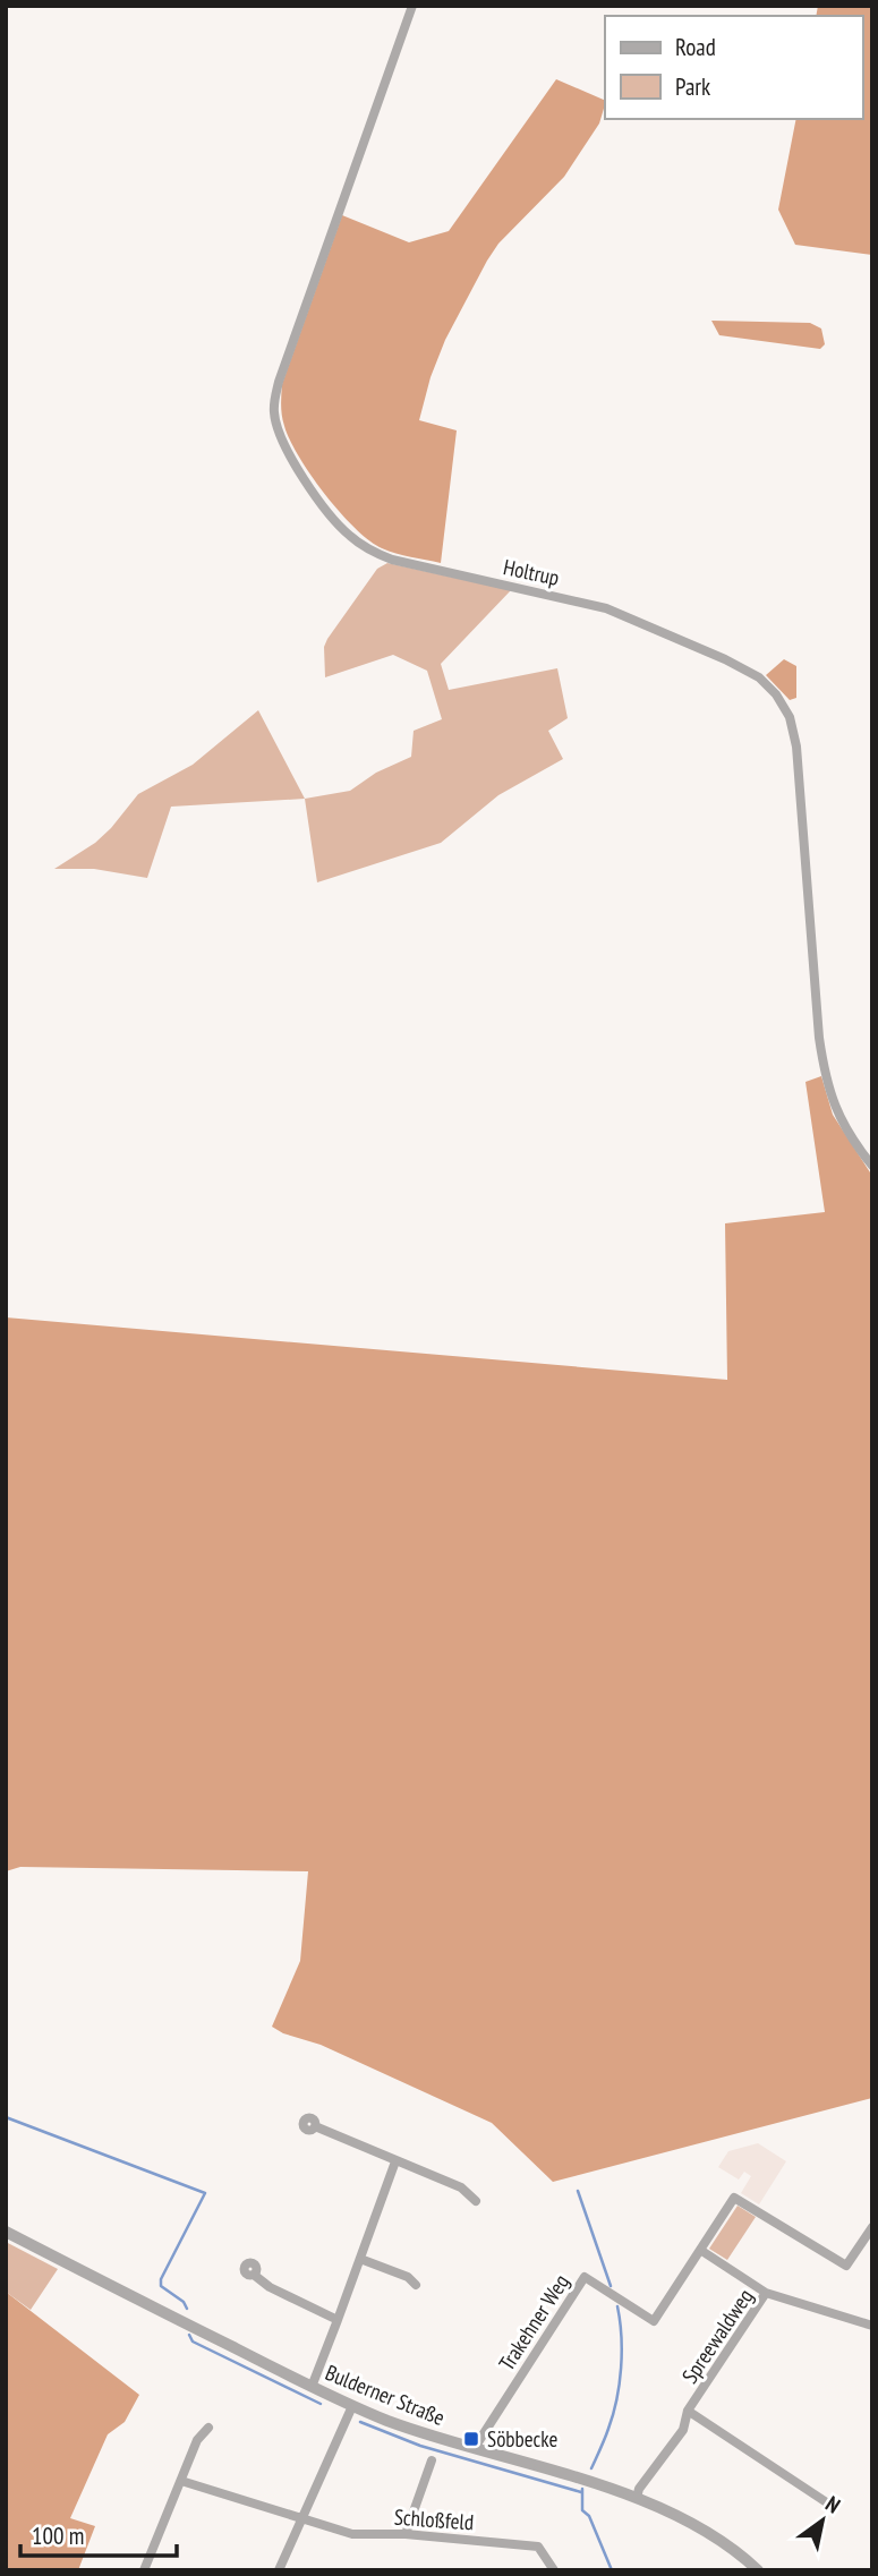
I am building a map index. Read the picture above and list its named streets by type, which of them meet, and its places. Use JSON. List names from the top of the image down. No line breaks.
{"streets":{"street":["Holtrup","Trakehner Weg","Spreewaldweg","Bulderner Straße","Schloßfeld"]},"crossings":[["Trakehner Weg","Bulderner Straße"],["Spreewaldweg","Bulderner Straße"]],"places":{"transit":["Söbbecke"]},"legend":["Road","Park"],"scale_bar":"100 m","north":"top right"}
